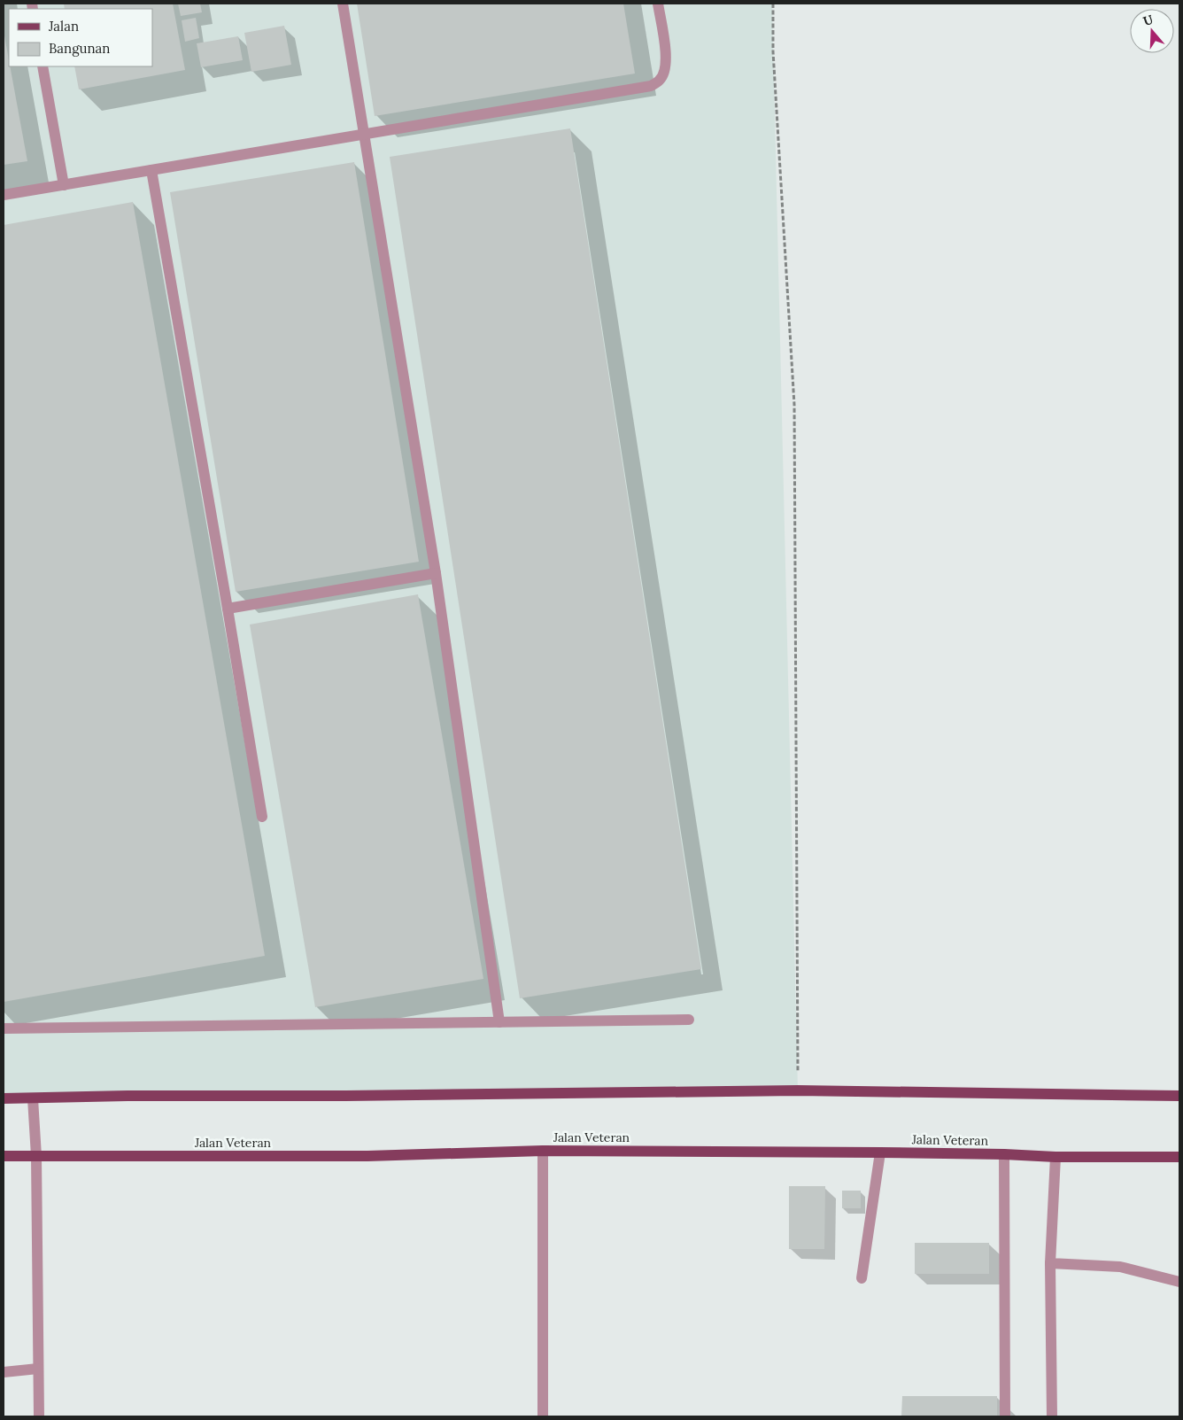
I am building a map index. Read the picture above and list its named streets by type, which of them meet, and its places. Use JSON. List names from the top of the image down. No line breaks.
{"streets":{"main road":["Jalan Veteran"]},"legend":["Jalan","Bangunan"],"north":"top"}
